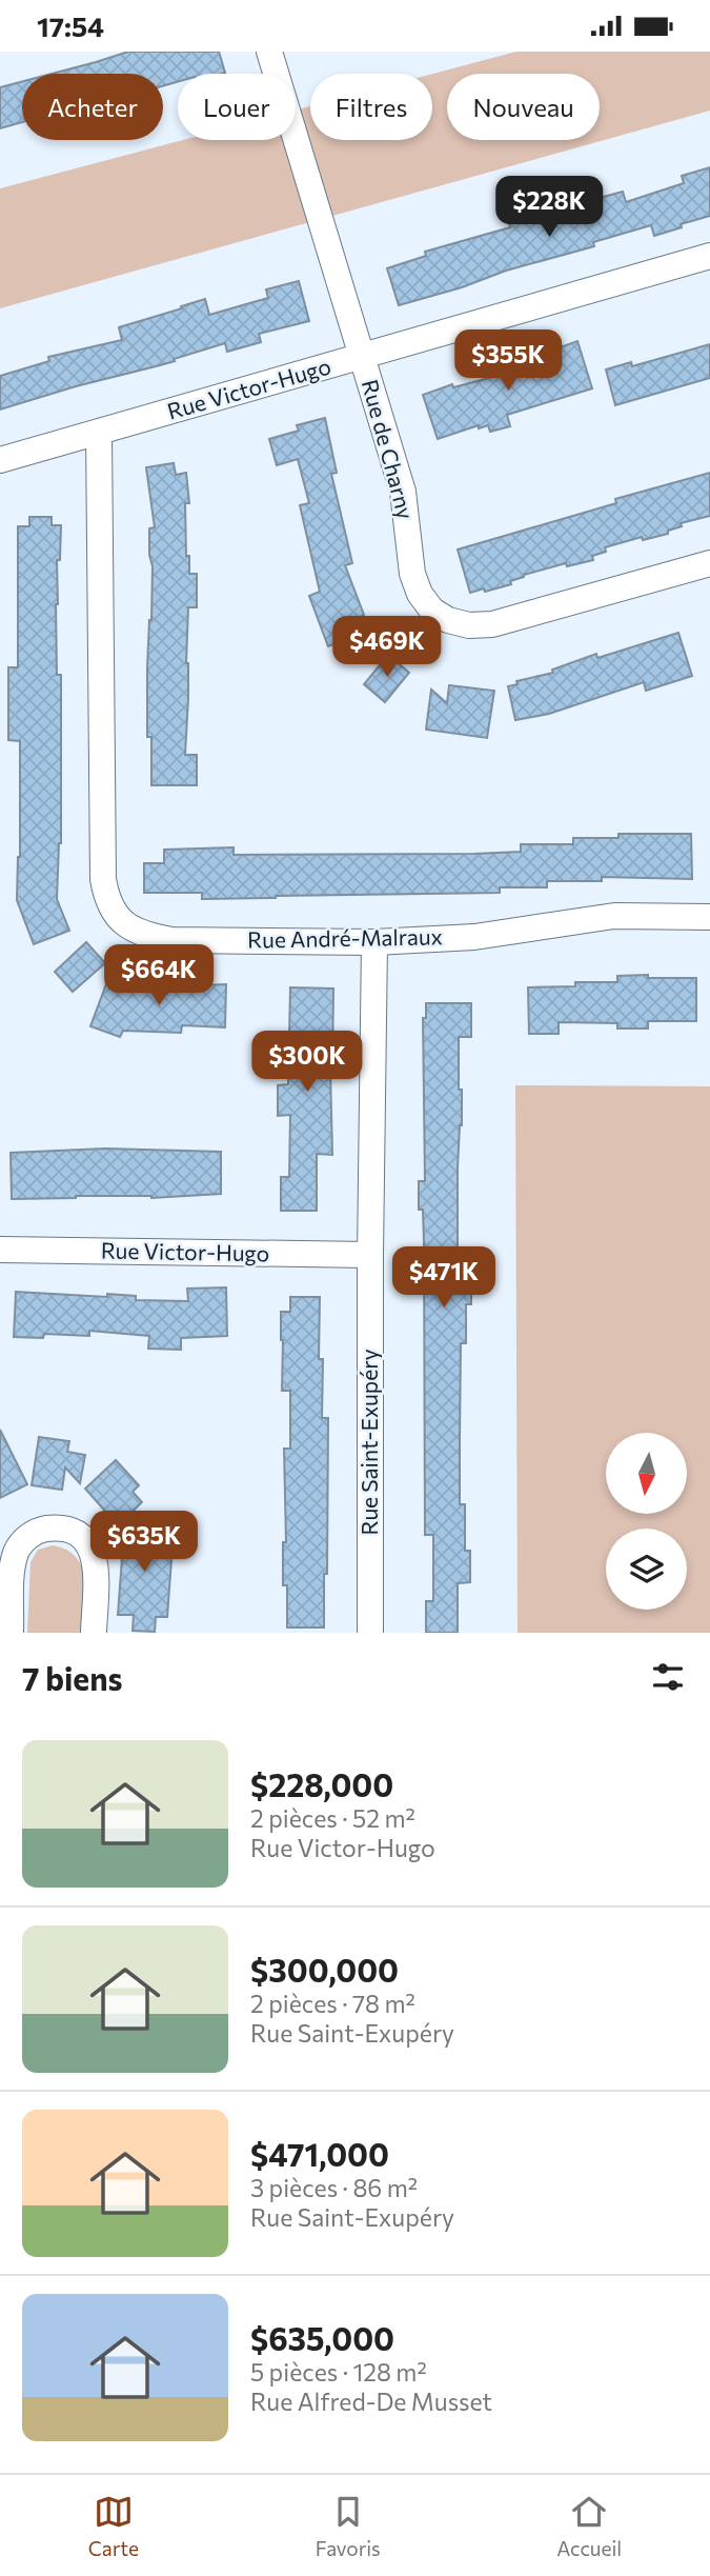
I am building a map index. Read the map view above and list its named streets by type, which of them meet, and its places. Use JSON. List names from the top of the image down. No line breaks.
{"streets":{"street":["Rue Victor-Hugo","Rue de Charny","Rue André-Malraux","Rue Saint-Exupéry"]},"crossings":[["Rue Victor-Hugo","Rue de Charny"],["Rue Victor-Hugo","Rue André-Malraux"],["Rue Victor-Hugo","Rue Saint-Exupéry"],["Rue André-Malraux","Rue Saint-Exupéry"]],"north":"bottom","page":{"status":"17:54","chip":["Acheter","Louer","Filtres","Nouveau"],"price":["$228K","$355K","$469K","$664K","$300K","$471K","$635K"],"heading":"7 biens","list":[{"name":"$228,000","note":"2 pièces · 52 m² · Rue Victor-Hugo"},{"name":"$300,000","note":"2 pièces · 78 m² · Rue Saint-Exupéry"},{"name":"$471,000","note":"3 pièces · 86 m² · Rue Saint-Exupéry"},{"name":"$635,000","note":"5 pièces · 128 m² · Rue Alfred-De Musset"}],"tabs":["Carte","Favoris","Accueil"]}}
